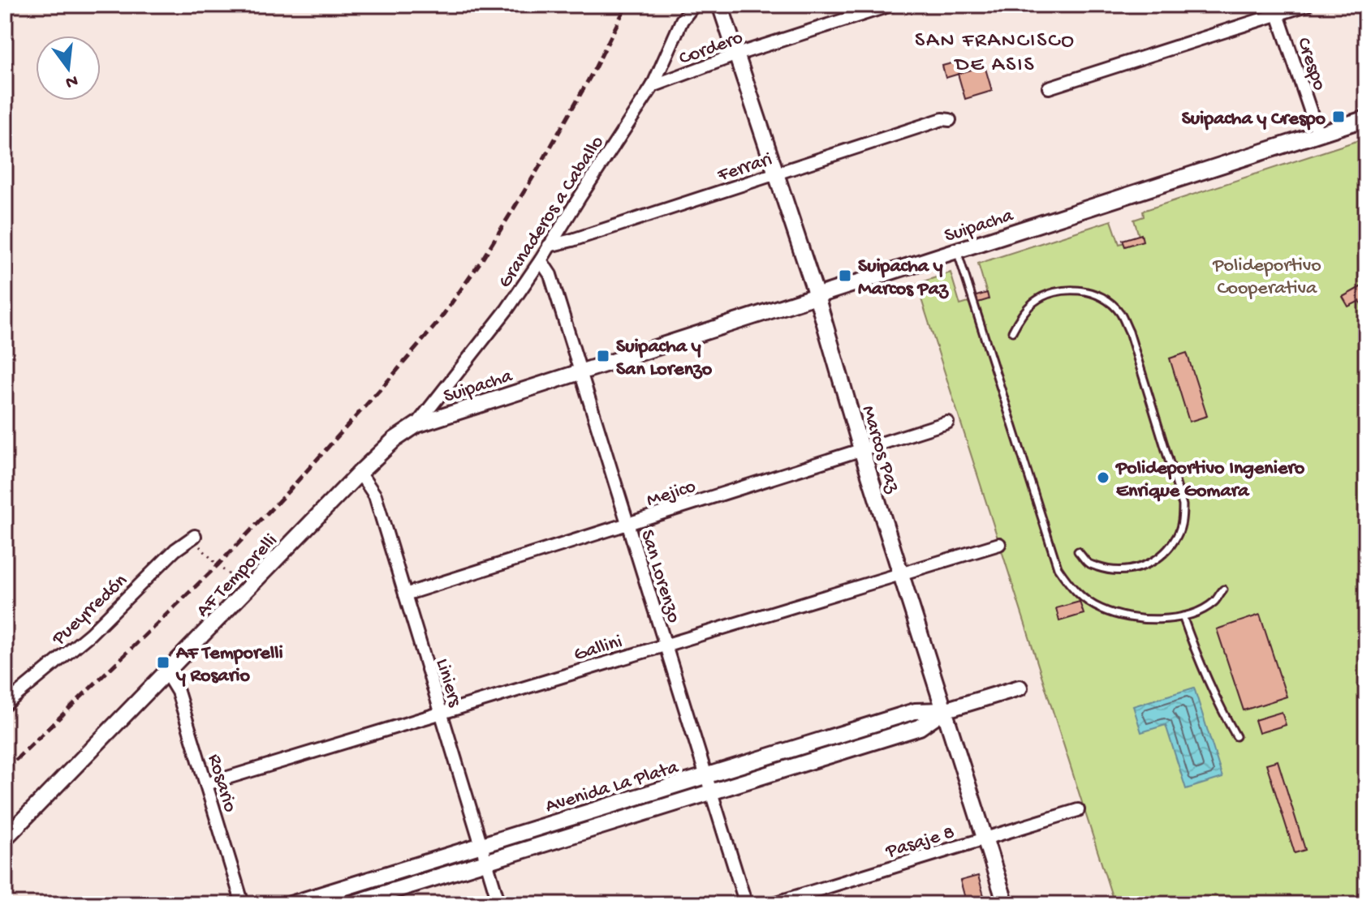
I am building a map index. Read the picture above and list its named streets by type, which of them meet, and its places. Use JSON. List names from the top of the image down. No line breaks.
{"streets":{"street":["Cordero","Crespo","Ferrari","Granaderos a Caballo","Suipacha","Marcos Paz","Mejico","AF Temporelli","San Lorenzo","Pueyrredón","Gallini","Liniers","Rosario","Avenida La Plata","Pasaje 8"]},"crossings":[["Cordero","Granaderos a Caballo"],["Cordero","Marcos Paz"],["Crespo","Suipacha"],["Ferrari","Granaderos a Caballo"],["Ferrari","Marcos Paz"],["Granaderos a Caballo","Suipacha"],["Granaderos a Caballo","AF Temporelli"],["Granaderos a Caballo","San Lorenzo"],["Suipacha","Marcos Paz"],["Suipacha","AF Temporelli"],["Suipacha","San Lorenzo"],["Marcos Paz","Mejico"],["Marcos Paz","Gallini"],["Marcos Paz","Avenida La Plata"],["Marcos Paz","Pasaje 8"],["Mejico","San Lorenzo"],["Mejico","Liniers"],["AF Temporelli","Liniers"],["AF Temporelli","Rosario"],["San Lorenzo","Gallini"],["San Lorenzo","Avenida La Plata"],["Gallini","Liniers"],["Gallini","Rosario"],["Liniers","Avenida La Plata"]],"districts":["SAN FRANCISCO DE ASIS"],"parks":["Polideportivo Cooperativa"],"places":{"transit":["Suipacha y Crespo","Suipacha y Marcos Paz","Suipacha y San Lorenzo","AF Temporelli y Rosario"],"other":["Polideportivo Ingeniero Enrique Gomara"]},"north":"bottom"}
